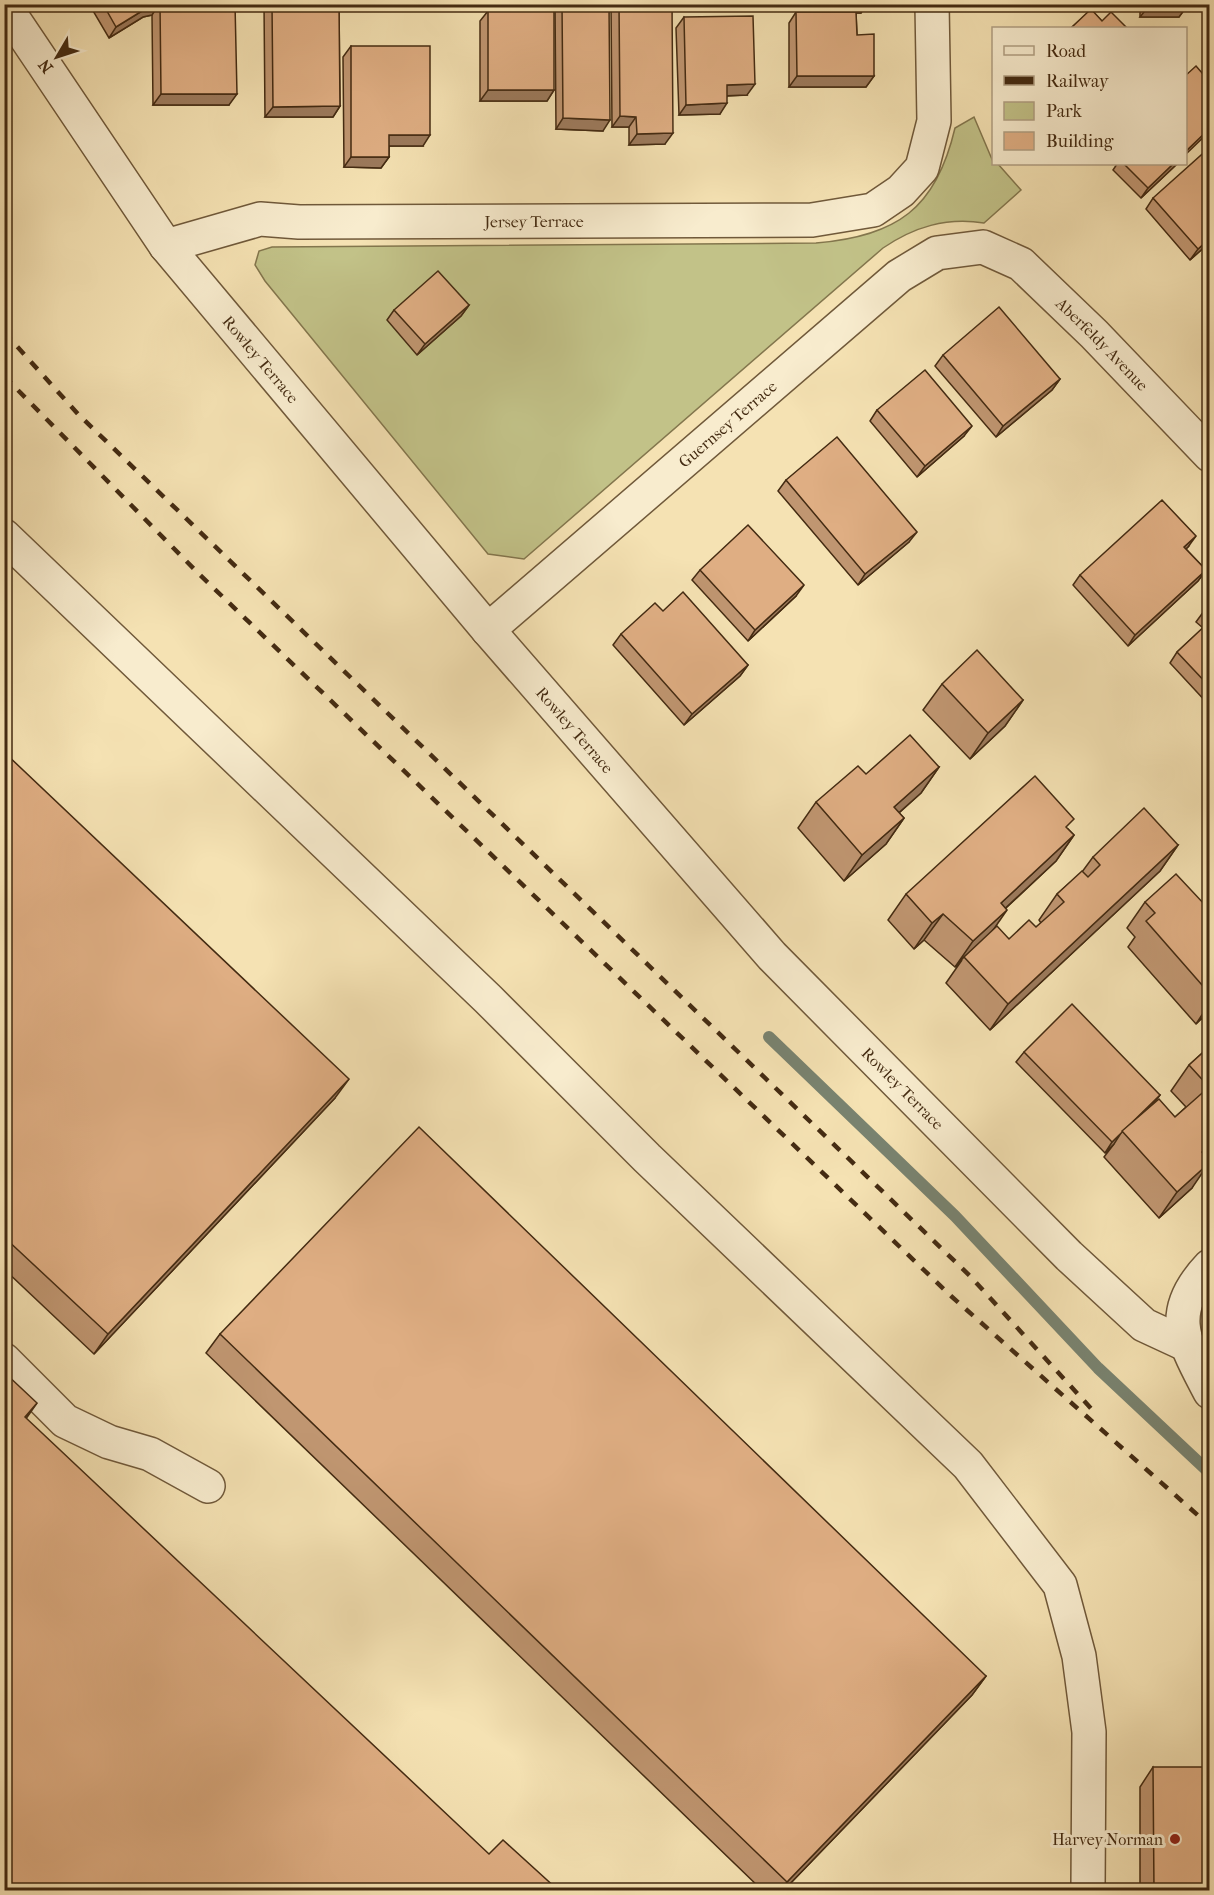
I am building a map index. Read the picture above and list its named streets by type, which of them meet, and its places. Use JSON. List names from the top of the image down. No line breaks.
{"streets":{"street":["Jersey Terrace","Aberfeldy Avenue","Rowley Terrace","Guernsey Terrace"]},"crossings":[["Jersey Terrace","Rowley Terrace"],["Aberfeldy Avenue","Guernsey Terrace"],["Rowley Terrace","Guernsey Terrace"]],"places":["Harvey Norman"],"legend":["Road","Railway","Park","Building"],"north":"bottom left"}
